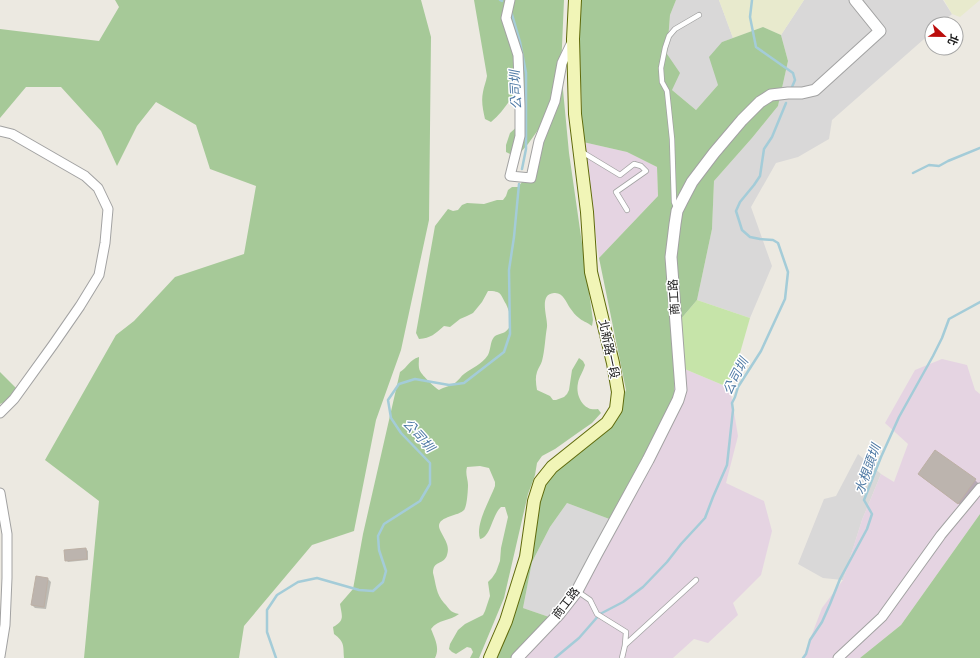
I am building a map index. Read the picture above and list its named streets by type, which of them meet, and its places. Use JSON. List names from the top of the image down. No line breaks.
{"streets":{"main road":["北新路一段"],"street":["商工路"]},"water":["公司圳","水梘頭圳"],"north":"right"}
